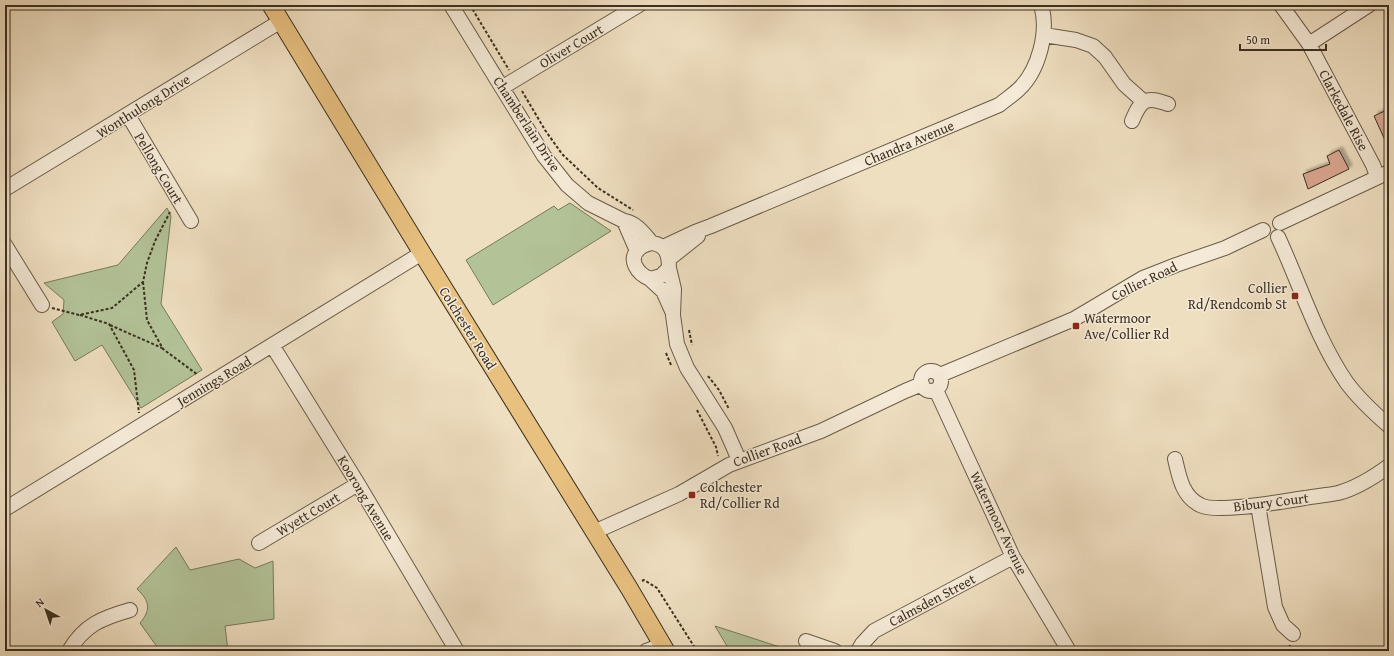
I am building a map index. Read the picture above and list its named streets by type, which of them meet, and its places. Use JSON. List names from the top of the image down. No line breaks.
{"streets":{"main road":["Colchester Road"],"street":["Oliver Court","Wonthulong Drive","Clarkedale Rise","Chamberlain Drive","Chandra Avenue","Pellong Court","Collier Road","Jennings Road","Koorong Avenue","Bibury Court","Wyett Court","Watermoor Avenue","Calmsden Street"]},"crossings":[["Oliver Court","Chamberlain Drive"],["Wonthulong Drive","Pellong Court"],["Wonthulong Drive","Colchester Road"],["Chamberlain Drive","Chandra Avenue"],["Chamberlain Drive","Collier Road"],["Collier Road","Colchester Road"],["Collier Road","Watermoor Avenue"],["Colchester Road","Jennings Road"],["Jennings Road","Koorong Avenue"],["Koorong Avenue","Wyett Court"],["Watermoor Avenue","Calmsden Street"]],"places":{"transit":["Collier Rd/Rendcomb St","Watermoor Ave/Collier Rd","Colchester Rd/Collier Rd"]},"scale_bar":"50 m","north":"top left"}
